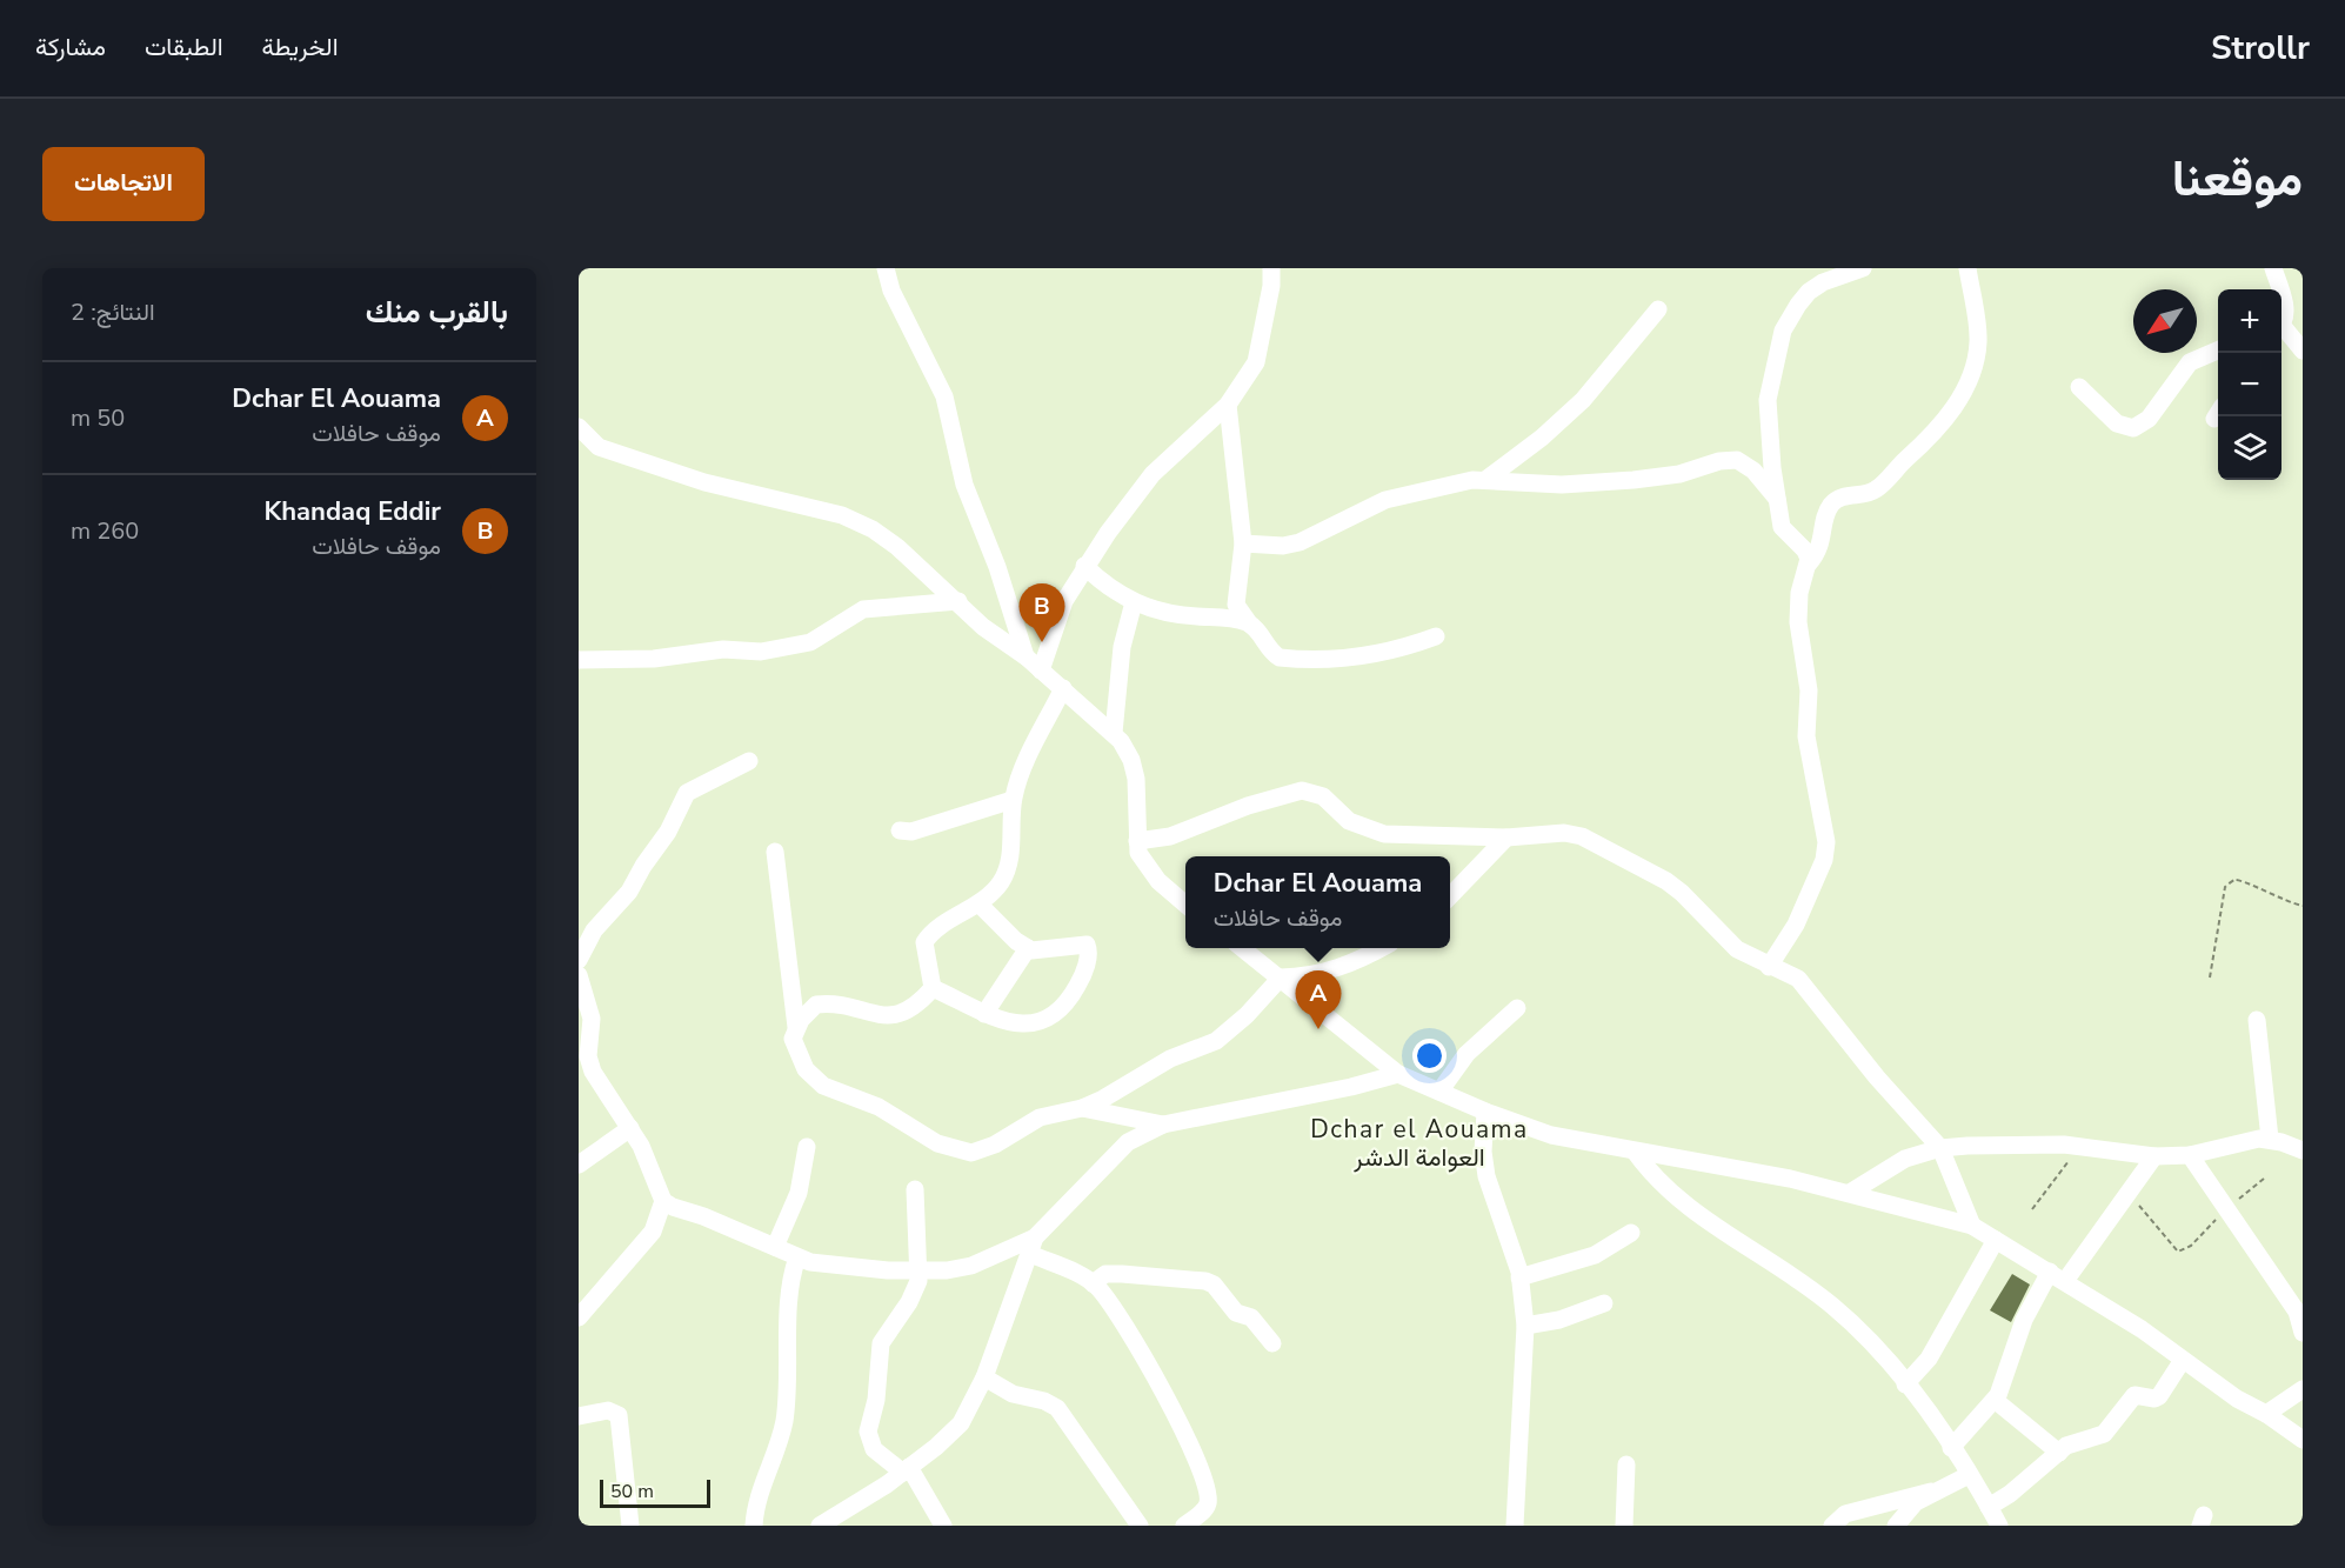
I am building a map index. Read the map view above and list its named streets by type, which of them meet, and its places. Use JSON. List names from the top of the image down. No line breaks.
{"districts":["Dchar el Aouama العوامة الدشر"],"scale_bar":"50 m","north":"bottom left","page":{"header":"Strollr","nav":["الخريطة","الطبقات","مشاركة"],"title":"موقعنا","buttons":"الاتجاهات","heading":["بالقرب منك","النتائج: 2"],"map_buttons":["+","−"],"list":[{"mark":"A","name":"Dchar El Aouama","note":"موقف حافلات","value":"50 m"},{"mark":"B","name":"Khandaq Eddir","note":"موقف حافلات","value":"260 m"}],"pins":["B","A"],"popup":["Dchar El Aouama","موقف حافلات"],"scale":"50 m"}}
